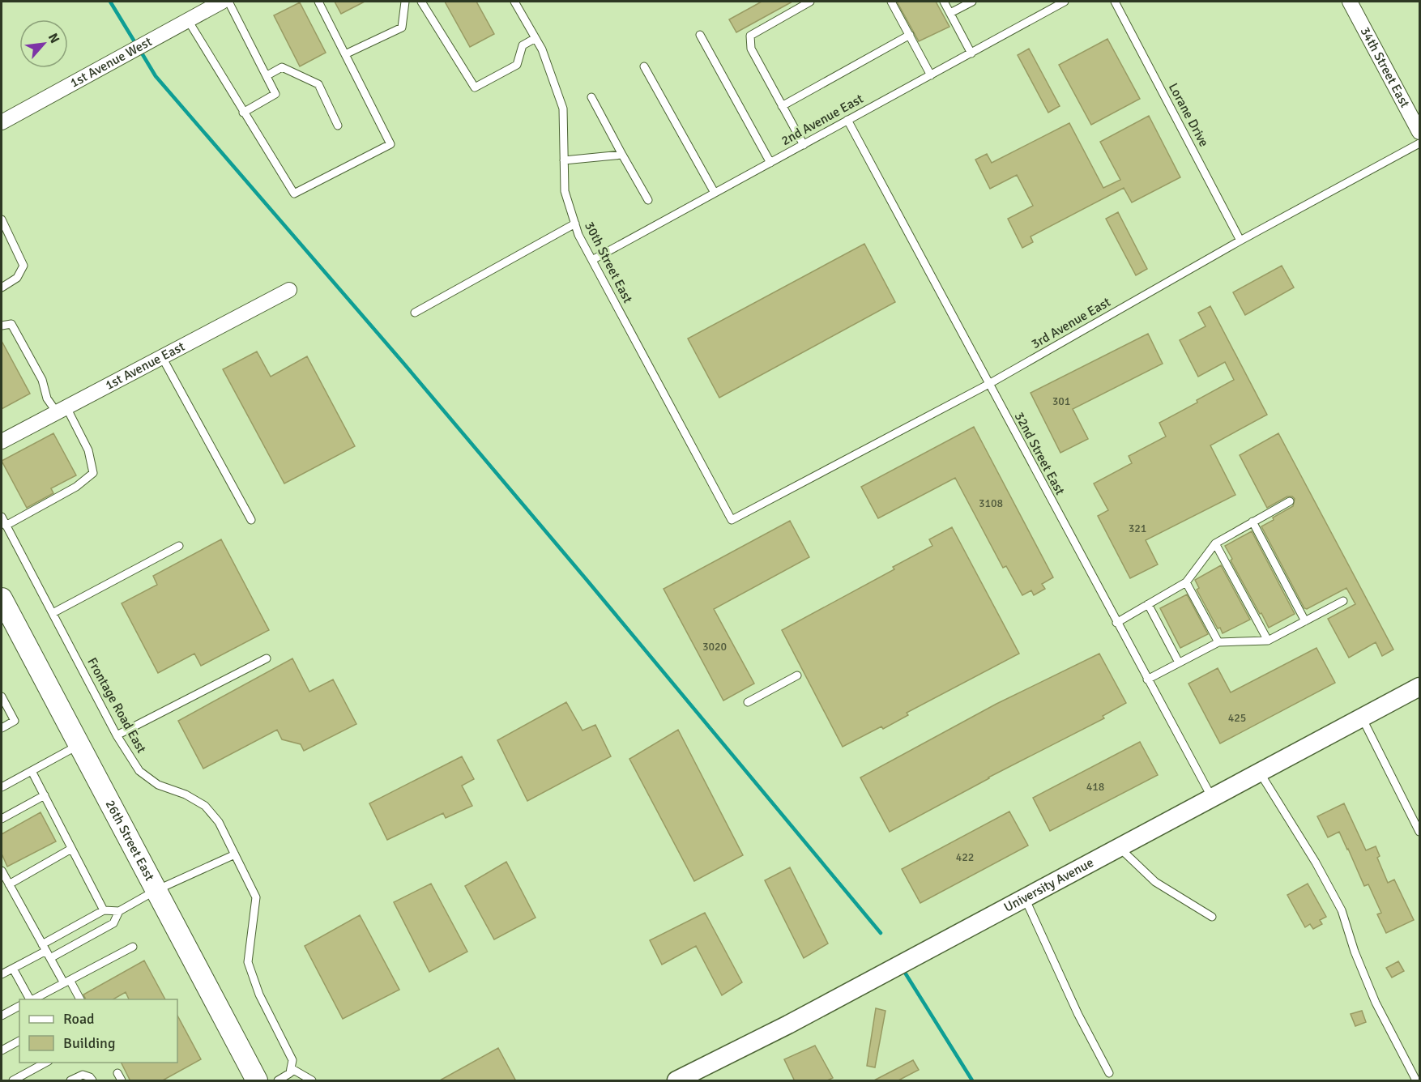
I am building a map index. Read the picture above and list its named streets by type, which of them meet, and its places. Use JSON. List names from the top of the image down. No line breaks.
{"streets":{"main road":["26th Street East"],"street":["1st Avenue West","34th Street East","1st Avenue East","University Avenue"],"lane":["Lorane Drive","2nd Avenue East","30th Street East","3rd Avenue East","32nd Street East","Frontage Road East"]},"crossings":[["Lorane Drive","3rd Avenue East"],["2nd Avenue East","30th Street East"],["2nd Avenue East","32nd Street East"],["30th Street East","3rd Avenue East"],["3rd Avenue East","32nd Street East"],["32nd Street East","University Avenue"]],"house_numbers":["301","3108","321","3020","425","418","422"],"legend":["Road","Building"],"north":"top right"}
